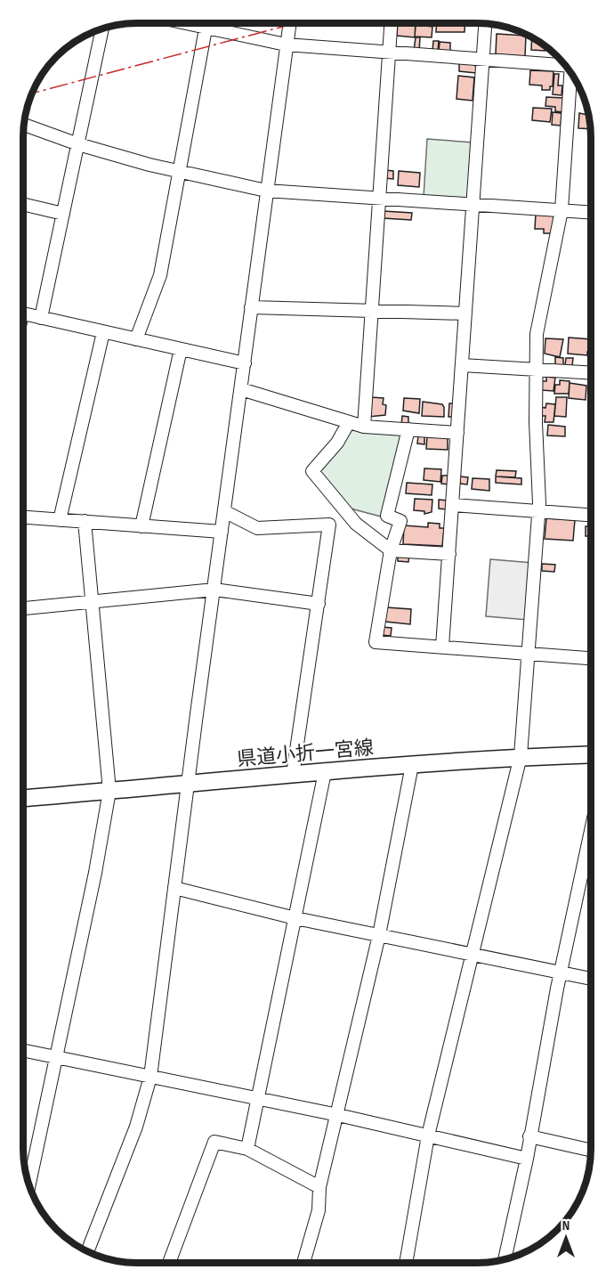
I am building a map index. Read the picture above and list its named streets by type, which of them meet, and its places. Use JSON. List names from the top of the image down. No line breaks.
{"streets":{"main road":["県道小折一宮線"]},"north":"top"}
